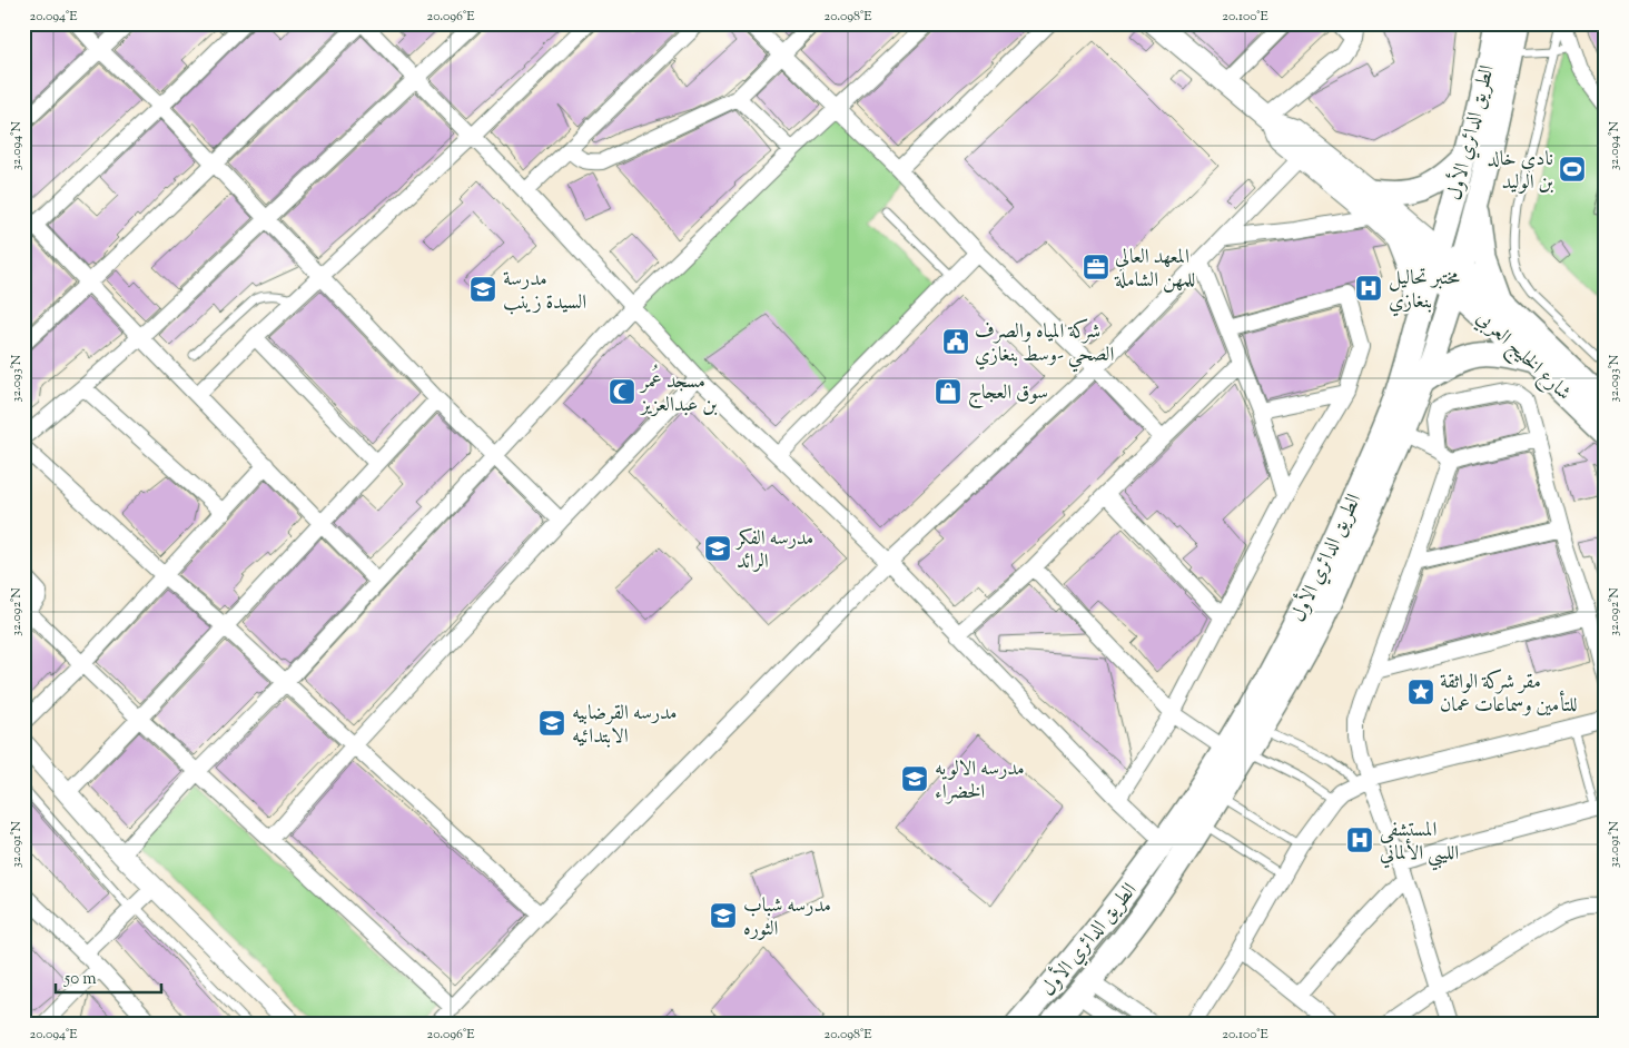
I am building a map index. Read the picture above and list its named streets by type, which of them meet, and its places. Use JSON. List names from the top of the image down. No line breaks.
{"streets":{"main road":["الطريق الدائري الأول","شارع الخليج العربي"]},"crossings":[["الطريق الدائري الأول","شارع الخليج العربي"]],"places":{"sports":["نادي خالد بن الوليد"],"office":["المعهد العالي للمهن الشاملة"],"hospital":["مختبر تحاليل بنغازي","المستشفى الليبي الألماني"],"school or university":["مدرسة السيدة زينب","مدرسه الفكر الرائد","مدرسه القرضابيه الابتدائيه","مدرسه الالويه الخضراء","مدرسه شباب الثوره"],"public building":["شركة المياه والصرف الصحي -وسط بنغازي"],"mosque":["مسجد عُمر بن عبدالعزيز"],"shop":["سوق العجاج"],"place":["مقر شركة الواثقة للتأمين وسماعات عمان"]},"scale_bar":"50 m","coordinates":["20.094°E","20.096°E","20.098°E","20.100°E","32.094°N","32.093°N","32.092°N","32.091°N"]}
